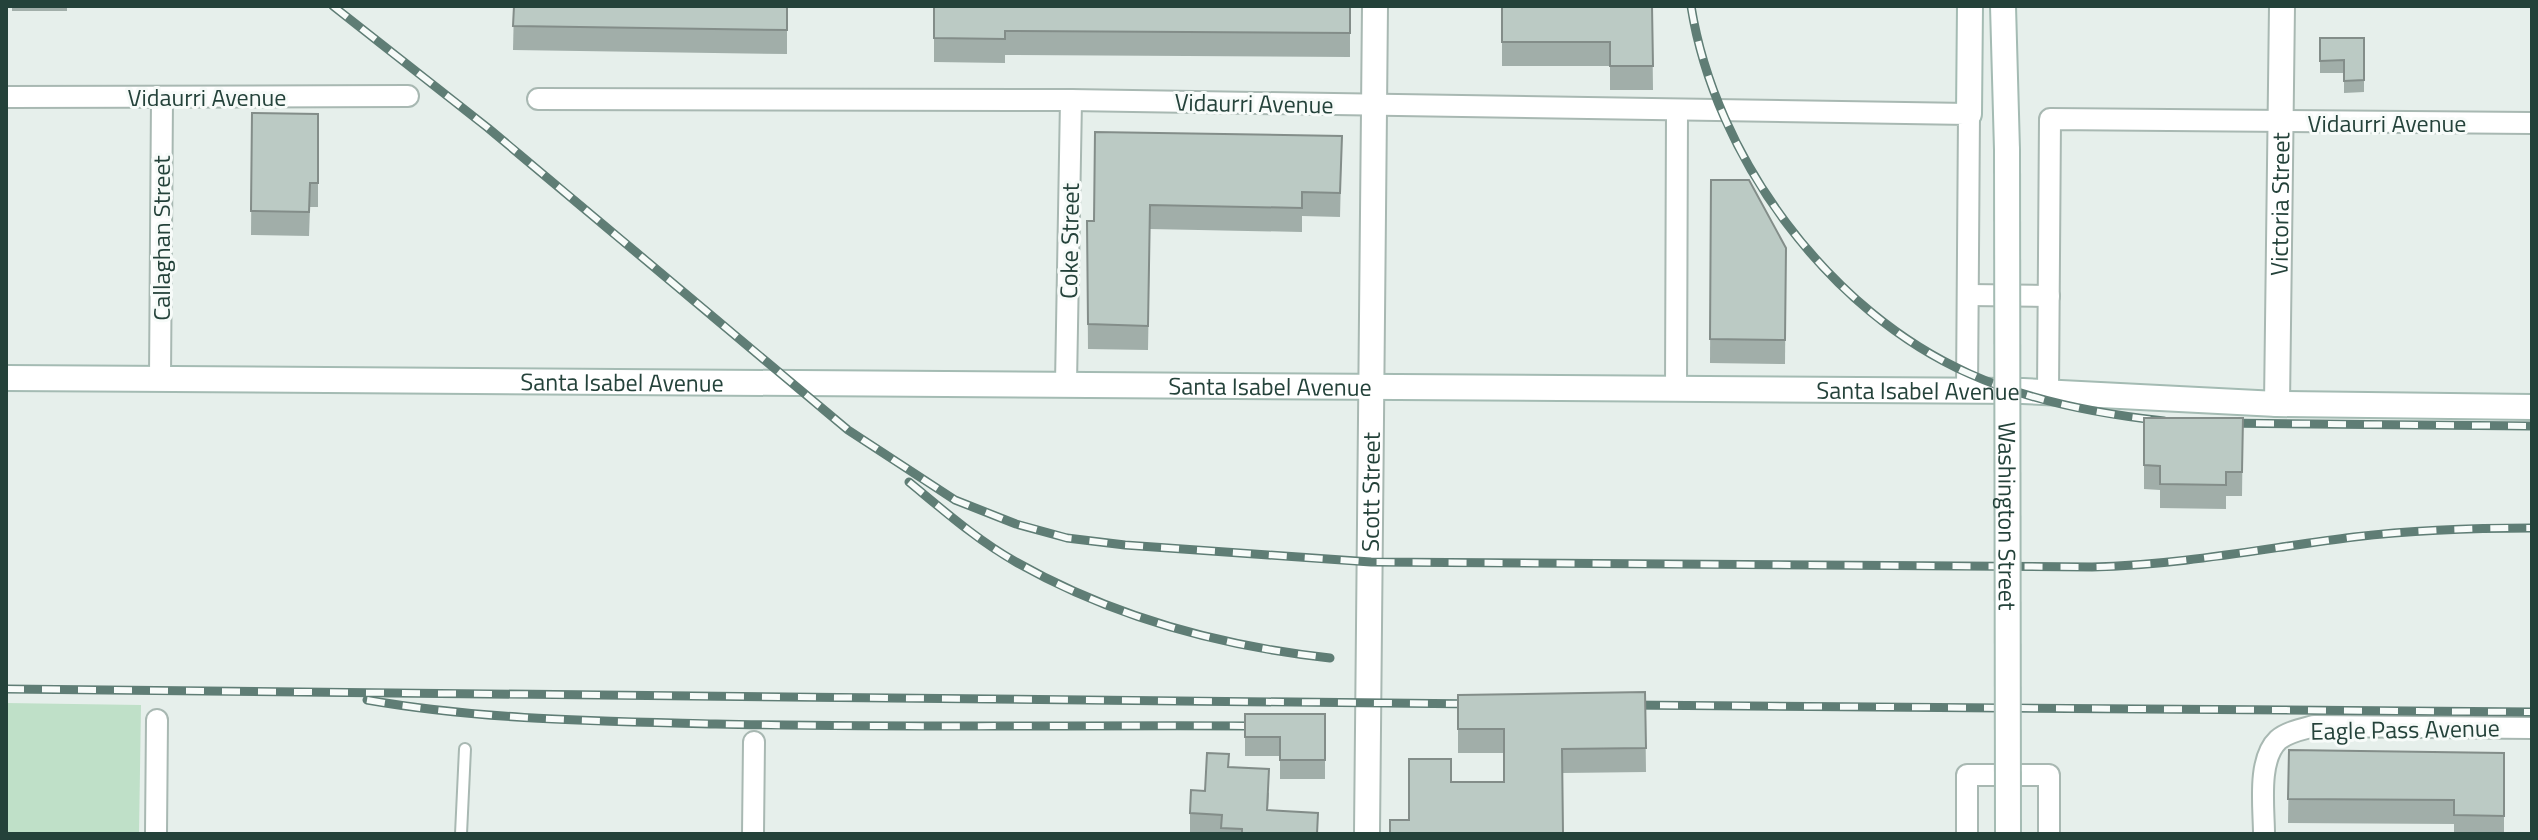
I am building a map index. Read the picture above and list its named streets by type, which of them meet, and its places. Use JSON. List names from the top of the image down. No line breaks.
{"streets":{"main road":["Victoria Street","Santa Isabel Avenue","Scott Street","Washington Street"],"street":["Vidaurri Avenue","Callaghan Street","Coke Street","Eagle Pass Avenue"]},"crossings":[["Vidaurri Avenue","Victoria Street"],["Vidaurri Avenue","Callaghan Street"],["Vidaurri Avenue","Coke Street"],["Vidaurri Avenue","Scott Street"],["Victoria Street","Santa Isabel Avenue"],["Callaghan Street","Santa Isabel Avenue"],["Coke Street","Santa Isabel Avenue"],["Santa Isabel Avenue","Scott Street"]]}
